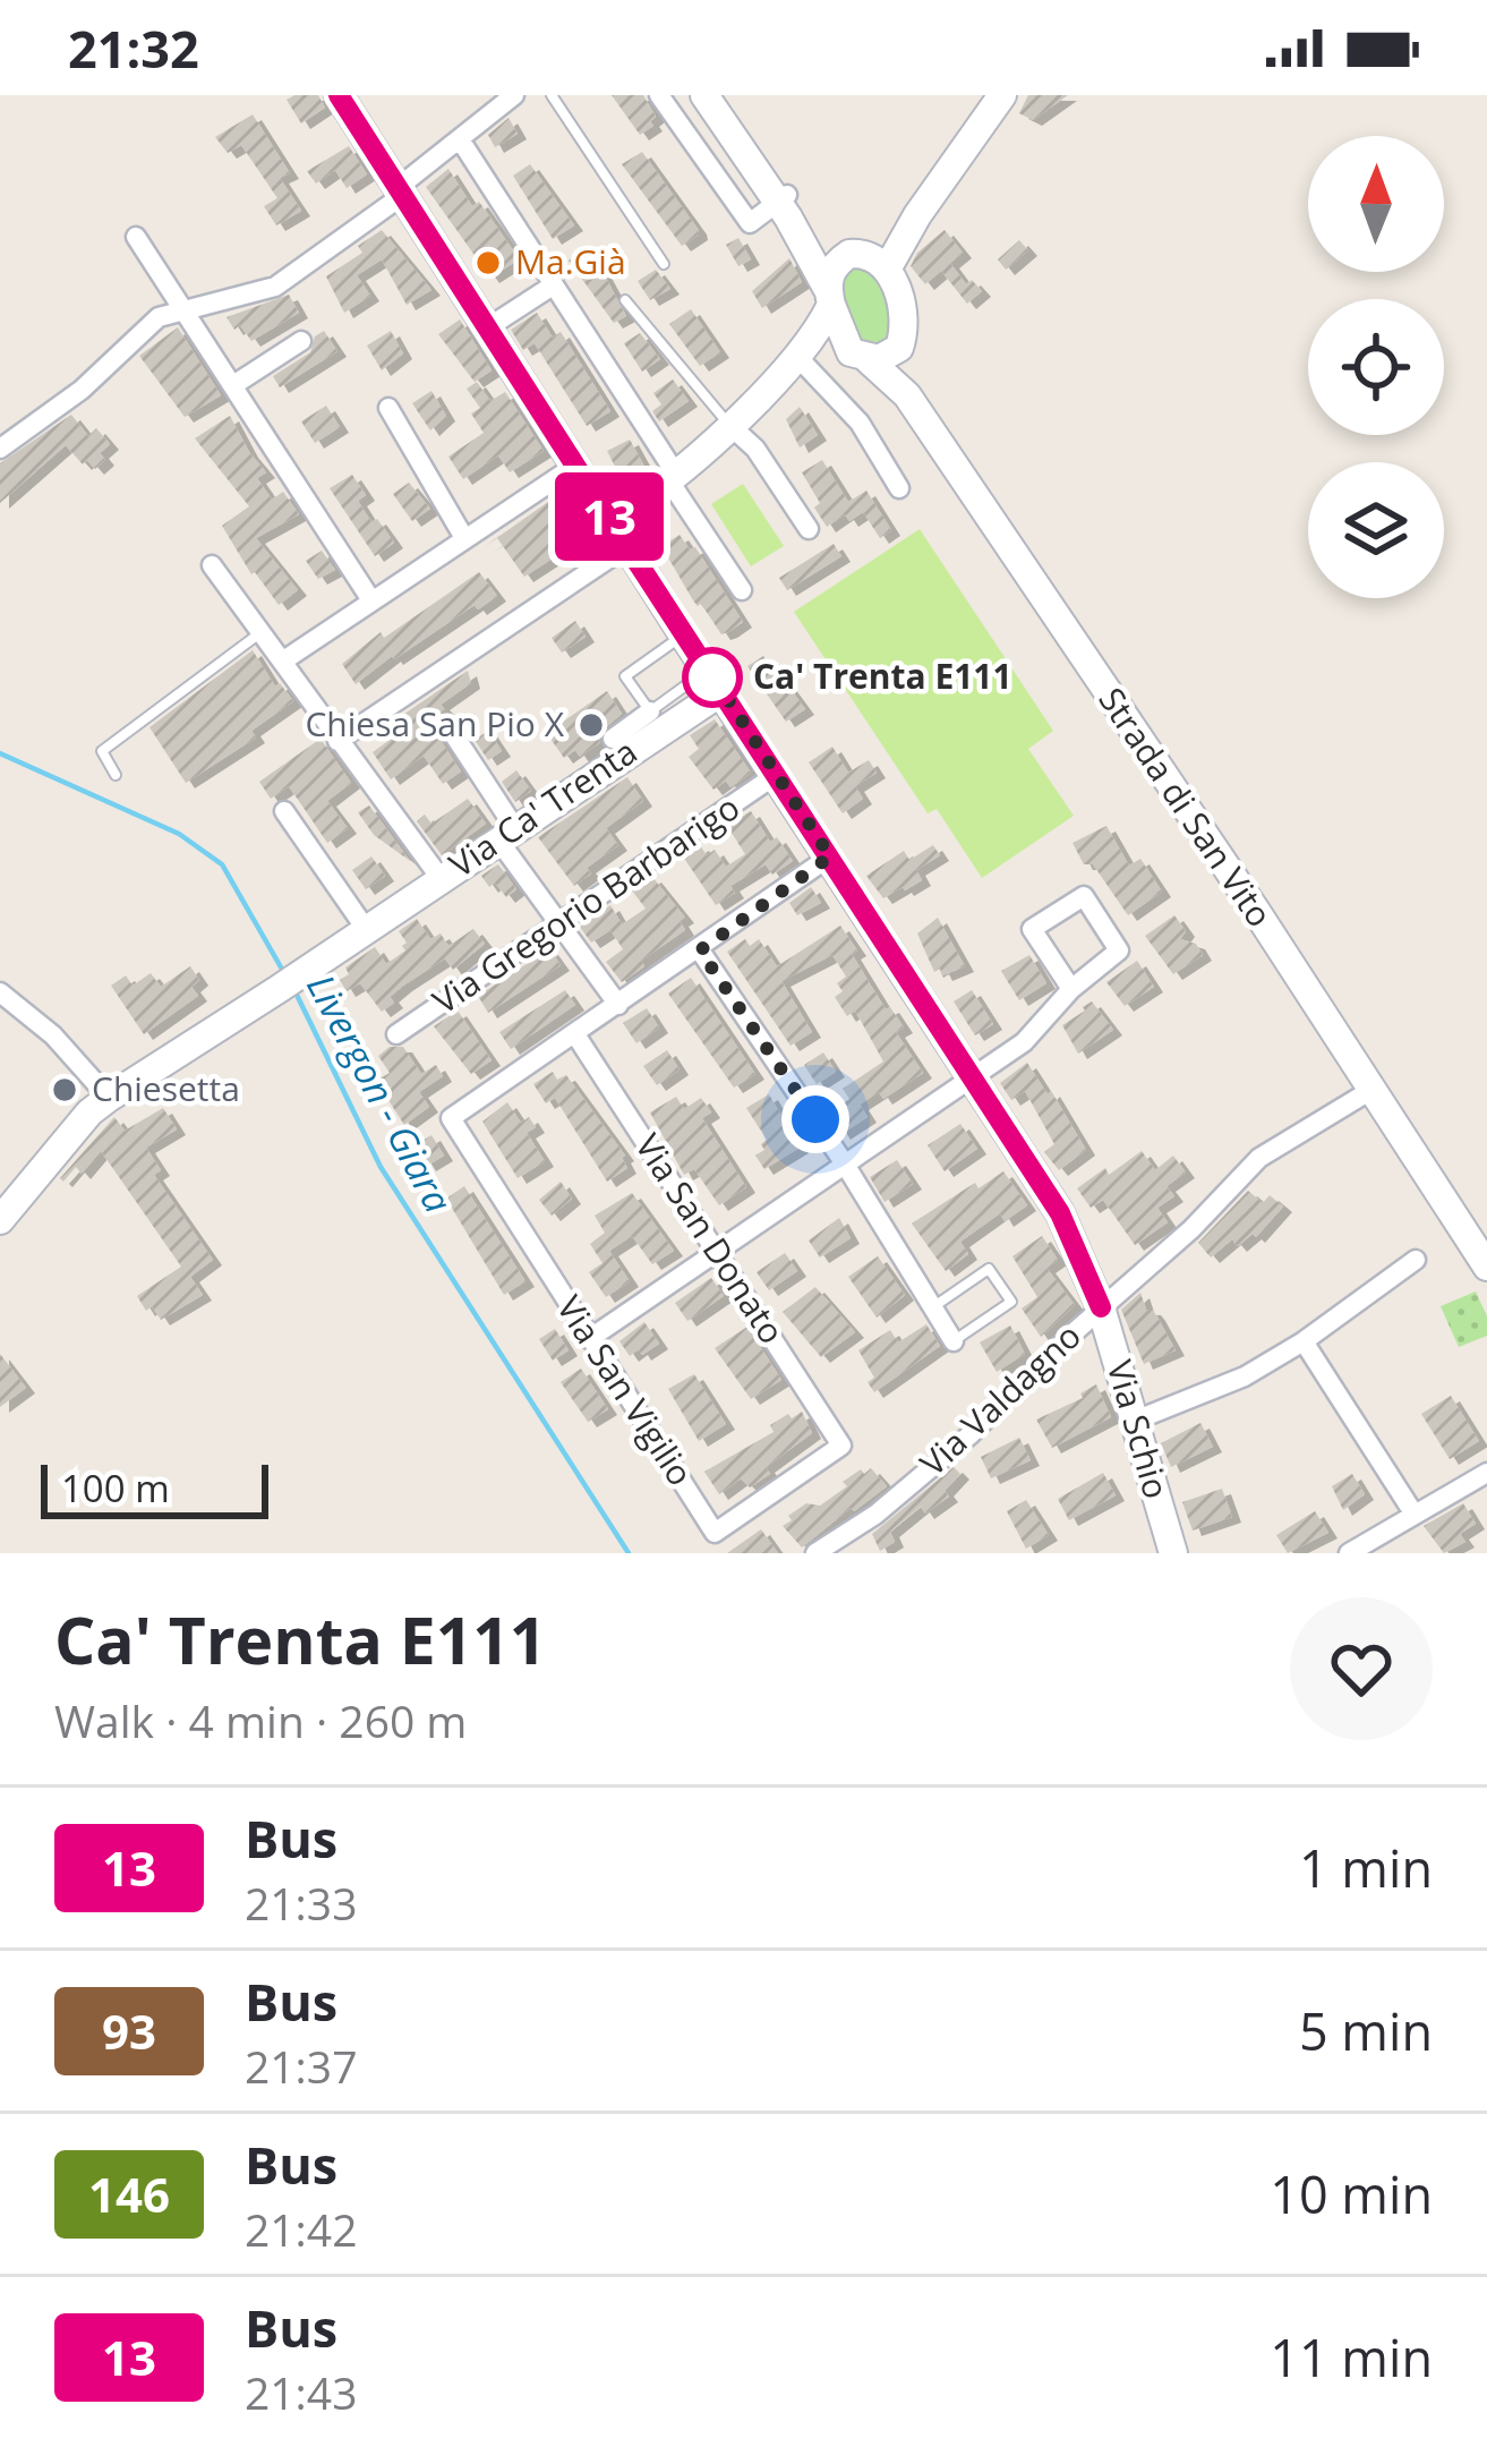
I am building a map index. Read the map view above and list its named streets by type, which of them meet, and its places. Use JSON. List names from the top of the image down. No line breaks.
{"streets":{"street":["Strada di San Vito","Via Ca' Trenta","Via Gregorio Barbarigo","Via San Donato","Via San Vigilio","Via Valdagno","Via Schio"]},"crossings":[["Strada di San Vito","Via Valdagno"],["Via Ca' Trenta","Via Schio"],["Via Gregorio Barbarigo","Via Schio"],["Via San Donato","Via San Vigilio"],["Via Valdagno","Via Schio"]],"water":["Livergon - Giara"],"places":["Ma.Già","Ca' Trenta E111","Chiesa San Pio X","Chiesetta"],"lines":["bus line 13"],"scale_bar":"100 m","north":"top","page":{"status":"21:32","on_map":"13","scale":"100 m","heading":["Ca' Trenta E111","Walk · 4 min · 260 m"],"list":[{"mark":"13","name":"Bus","note":"21:33","value":"1 min"},{"mark":"93","name":"Bus","note":"21:37","value":"5 min"},{"mark":"146","name":"Bus","note":"21:42","value":"10 min"},{"mark":"13","name":"Bus","note":"21:43","value":"11 min"}]}}
